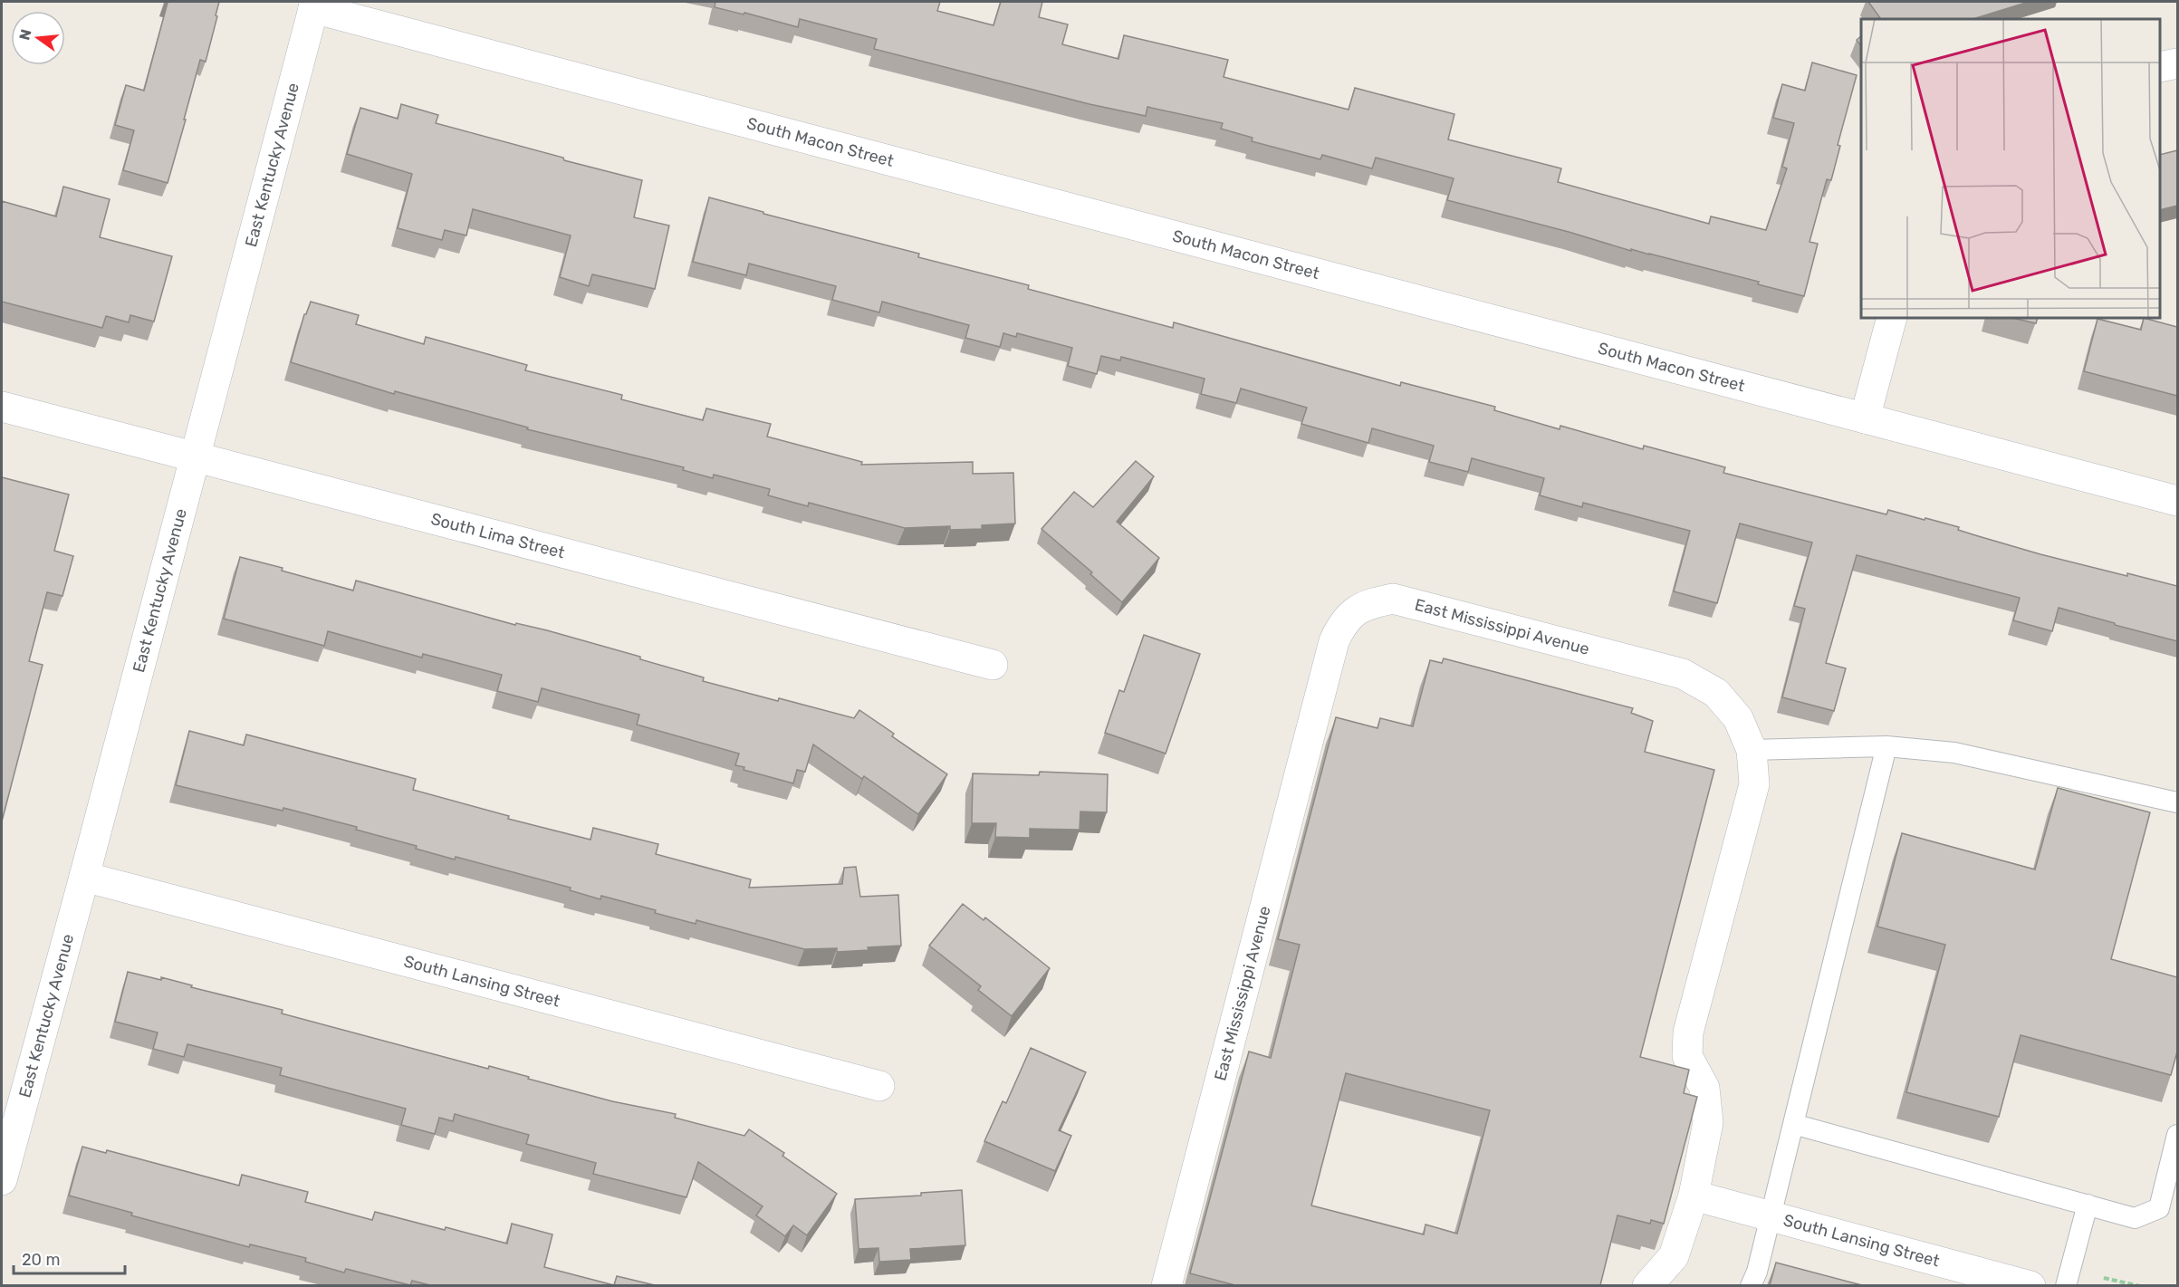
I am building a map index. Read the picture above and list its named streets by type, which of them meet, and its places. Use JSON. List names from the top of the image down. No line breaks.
{"streets":{"street":["South Macon Street","East Kentucky Avenue","South Lima Street","East Mississippi Avenue","South Lansing Street"]},"crossings":[["South Macon Street","East Kentucky Avenue"],["East Kentucky Avenue","South Lima Street"],["East Kentucky Avenue","South Lansing Street"],["East Mississippi Avenue","South Lansing Street"]],"scale_bar":"20 m","north":"left"}
